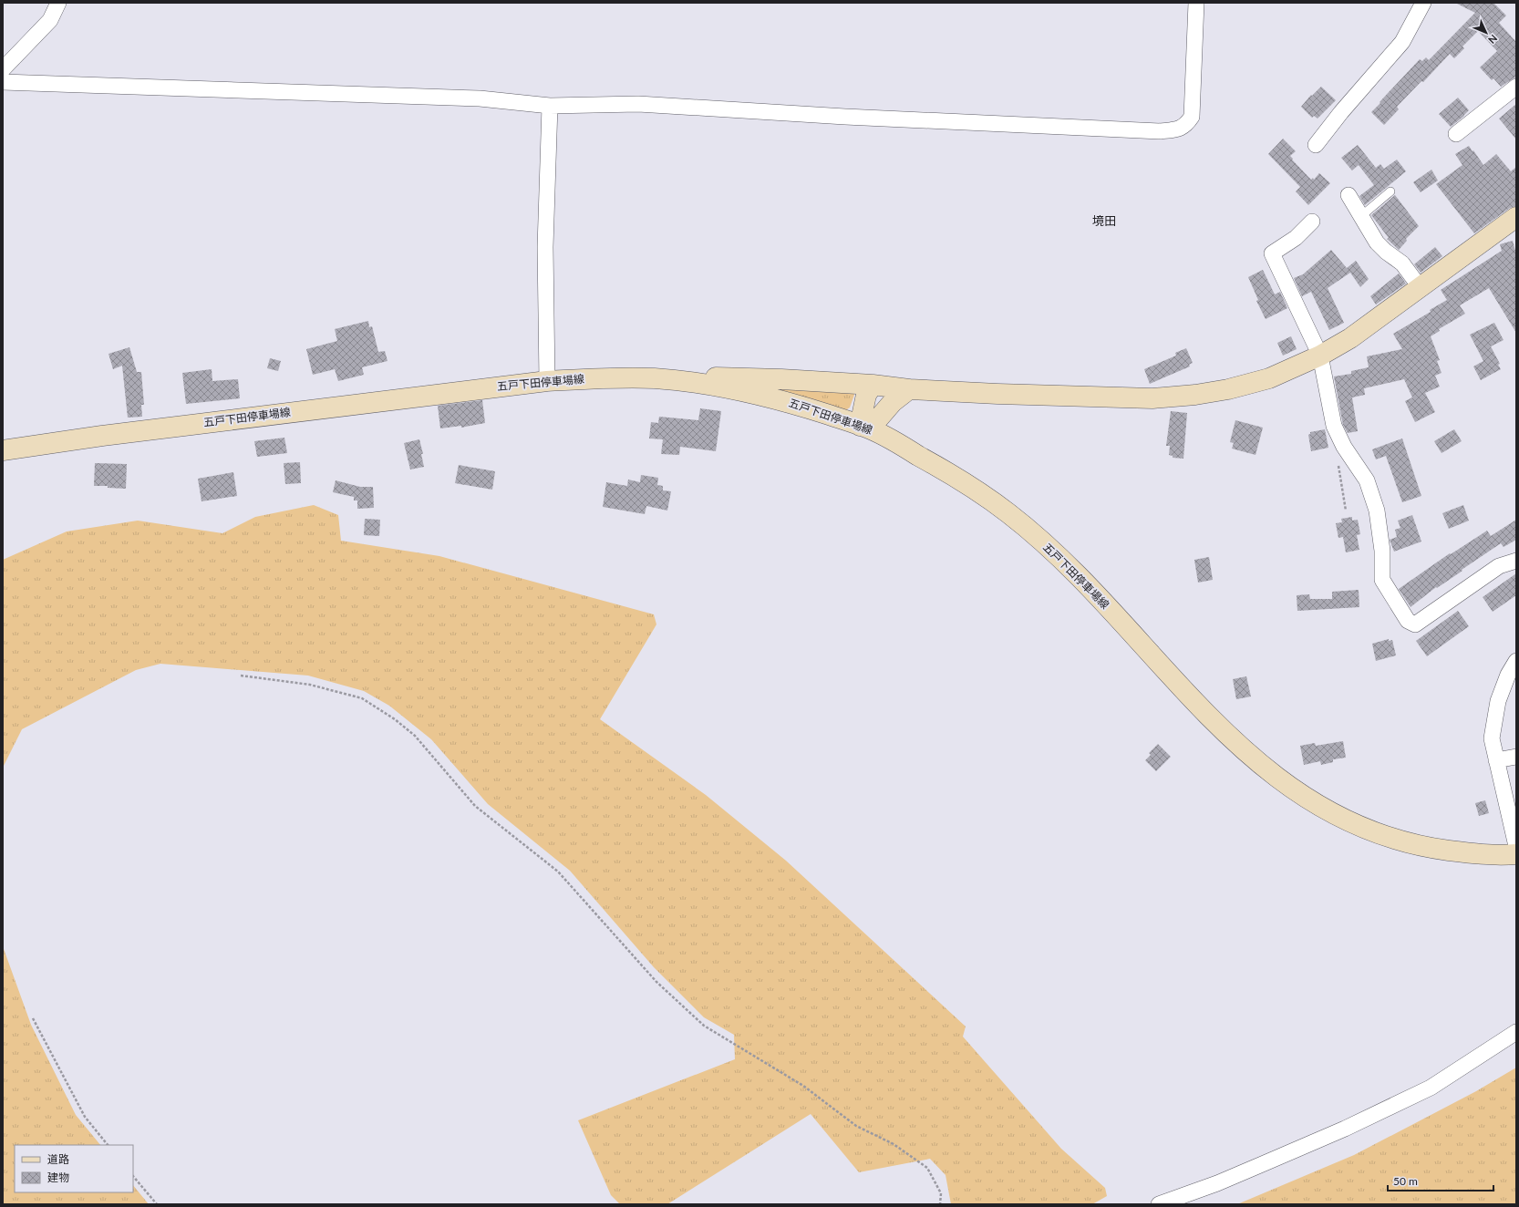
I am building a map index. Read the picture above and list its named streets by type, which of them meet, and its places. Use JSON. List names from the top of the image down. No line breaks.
{"streets":{"main road":["五戸下田停車場線"]},"districts":["境田"],"legend":["道路","建物"],"scale_bar":"50 m","north":"bottom right"}
